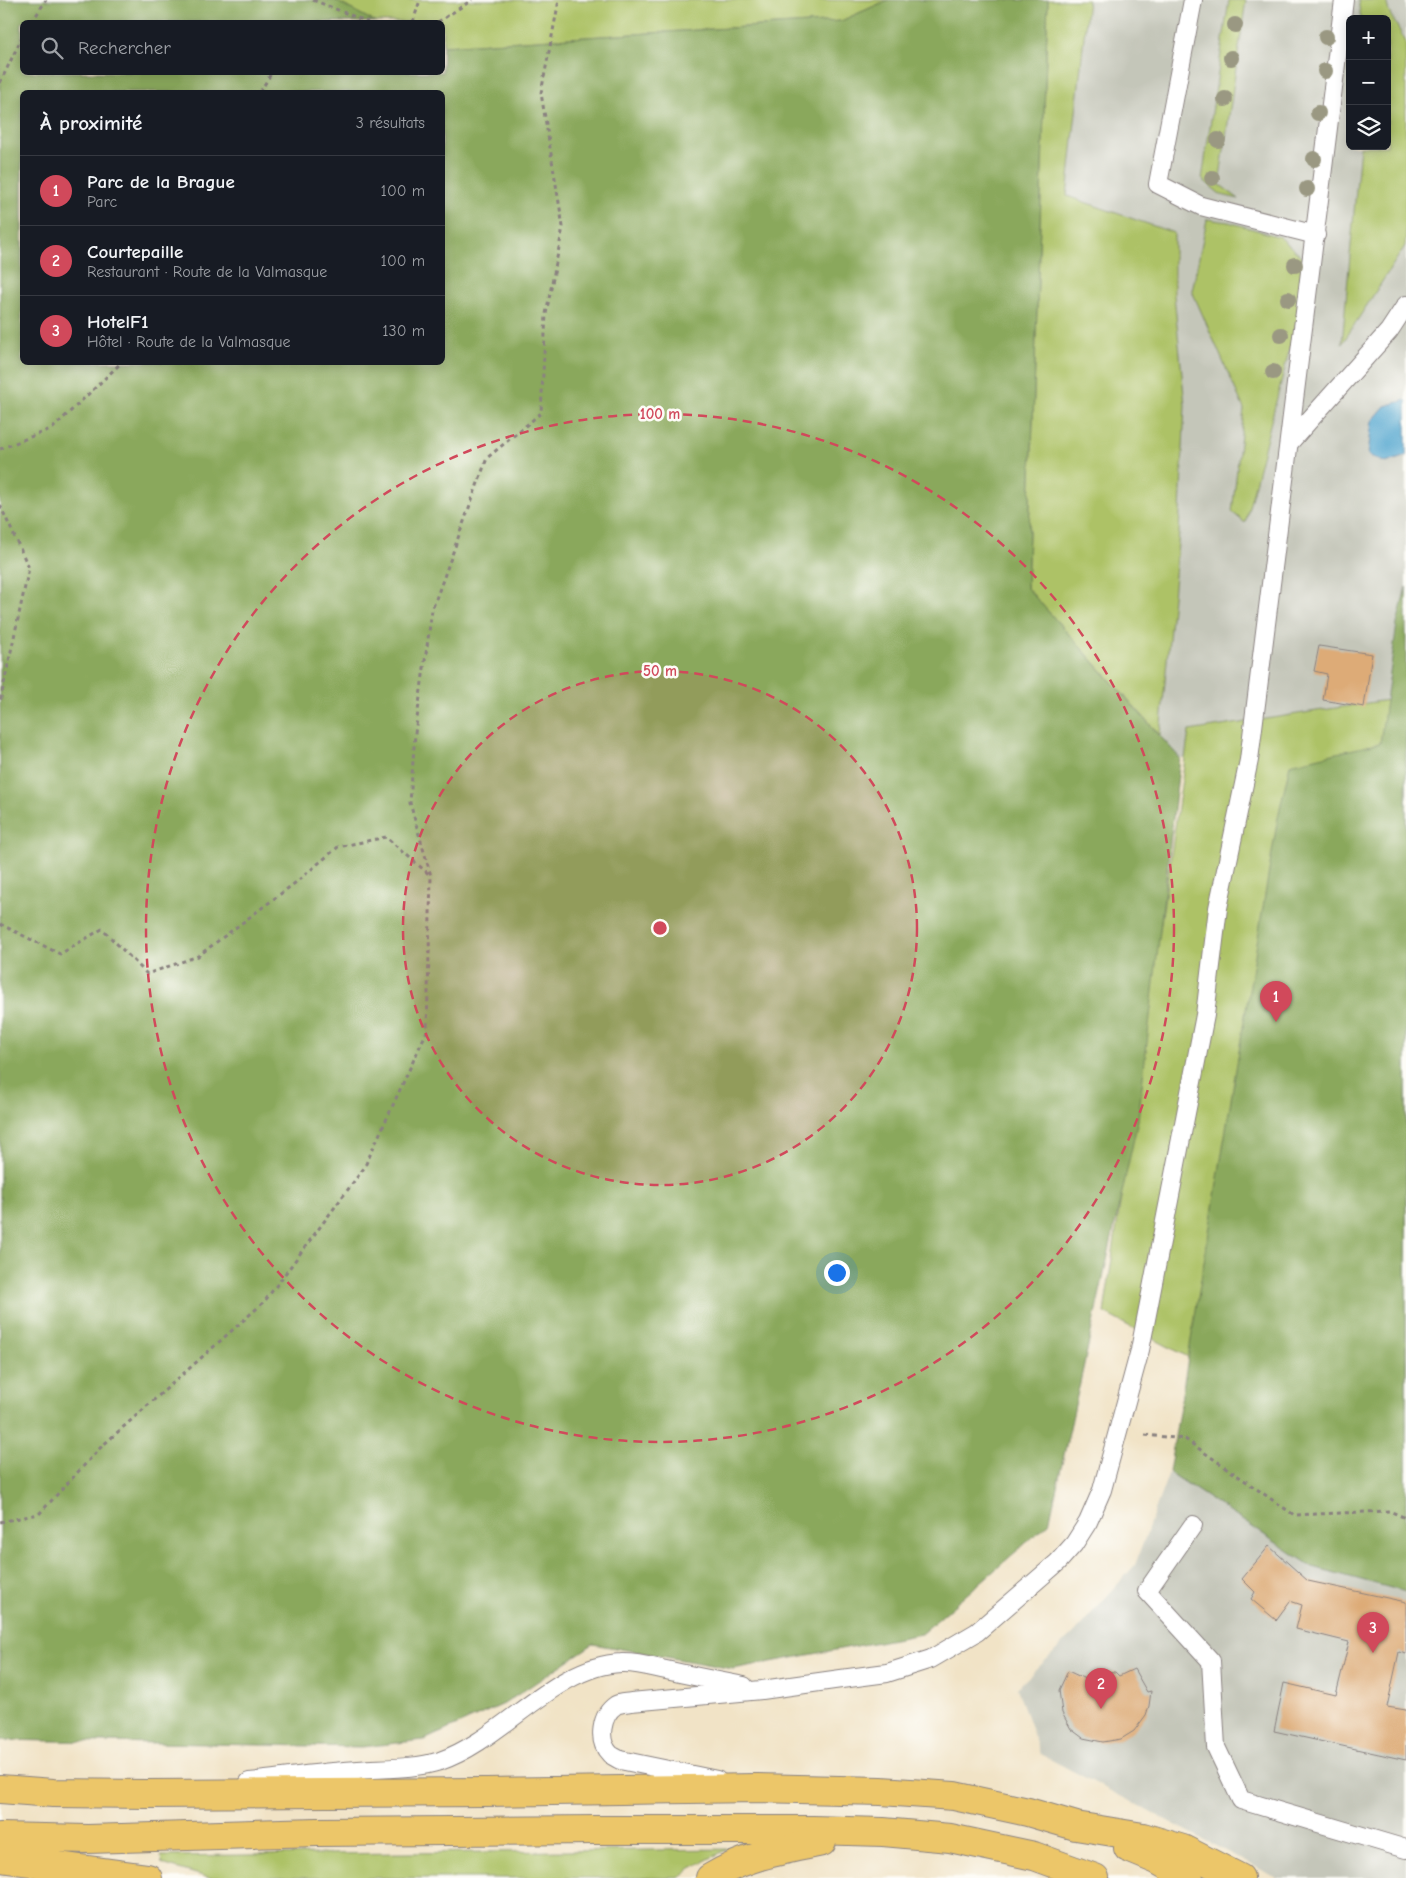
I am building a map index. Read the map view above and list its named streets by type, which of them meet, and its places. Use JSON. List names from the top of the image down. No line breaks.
{"page":{"map_buttons":["+","−"],"search":"Rechercher","heading":["À proximité","3 résultats"],"list":[{"mark":"1","name":"Parc de la Brague","note":"Parc","value":"100 m"},{"mark":"2","name":"Courtepaille","note":"Restaurant · Route de la Valmasque","value":"100 m"},{"mark":"3","name":"HotelF1","note":"Hôtel · Route de la Valmasque","value":"130 m"}],"pins":["1","3","2"]},"rings":["100 m","50 m"]}
